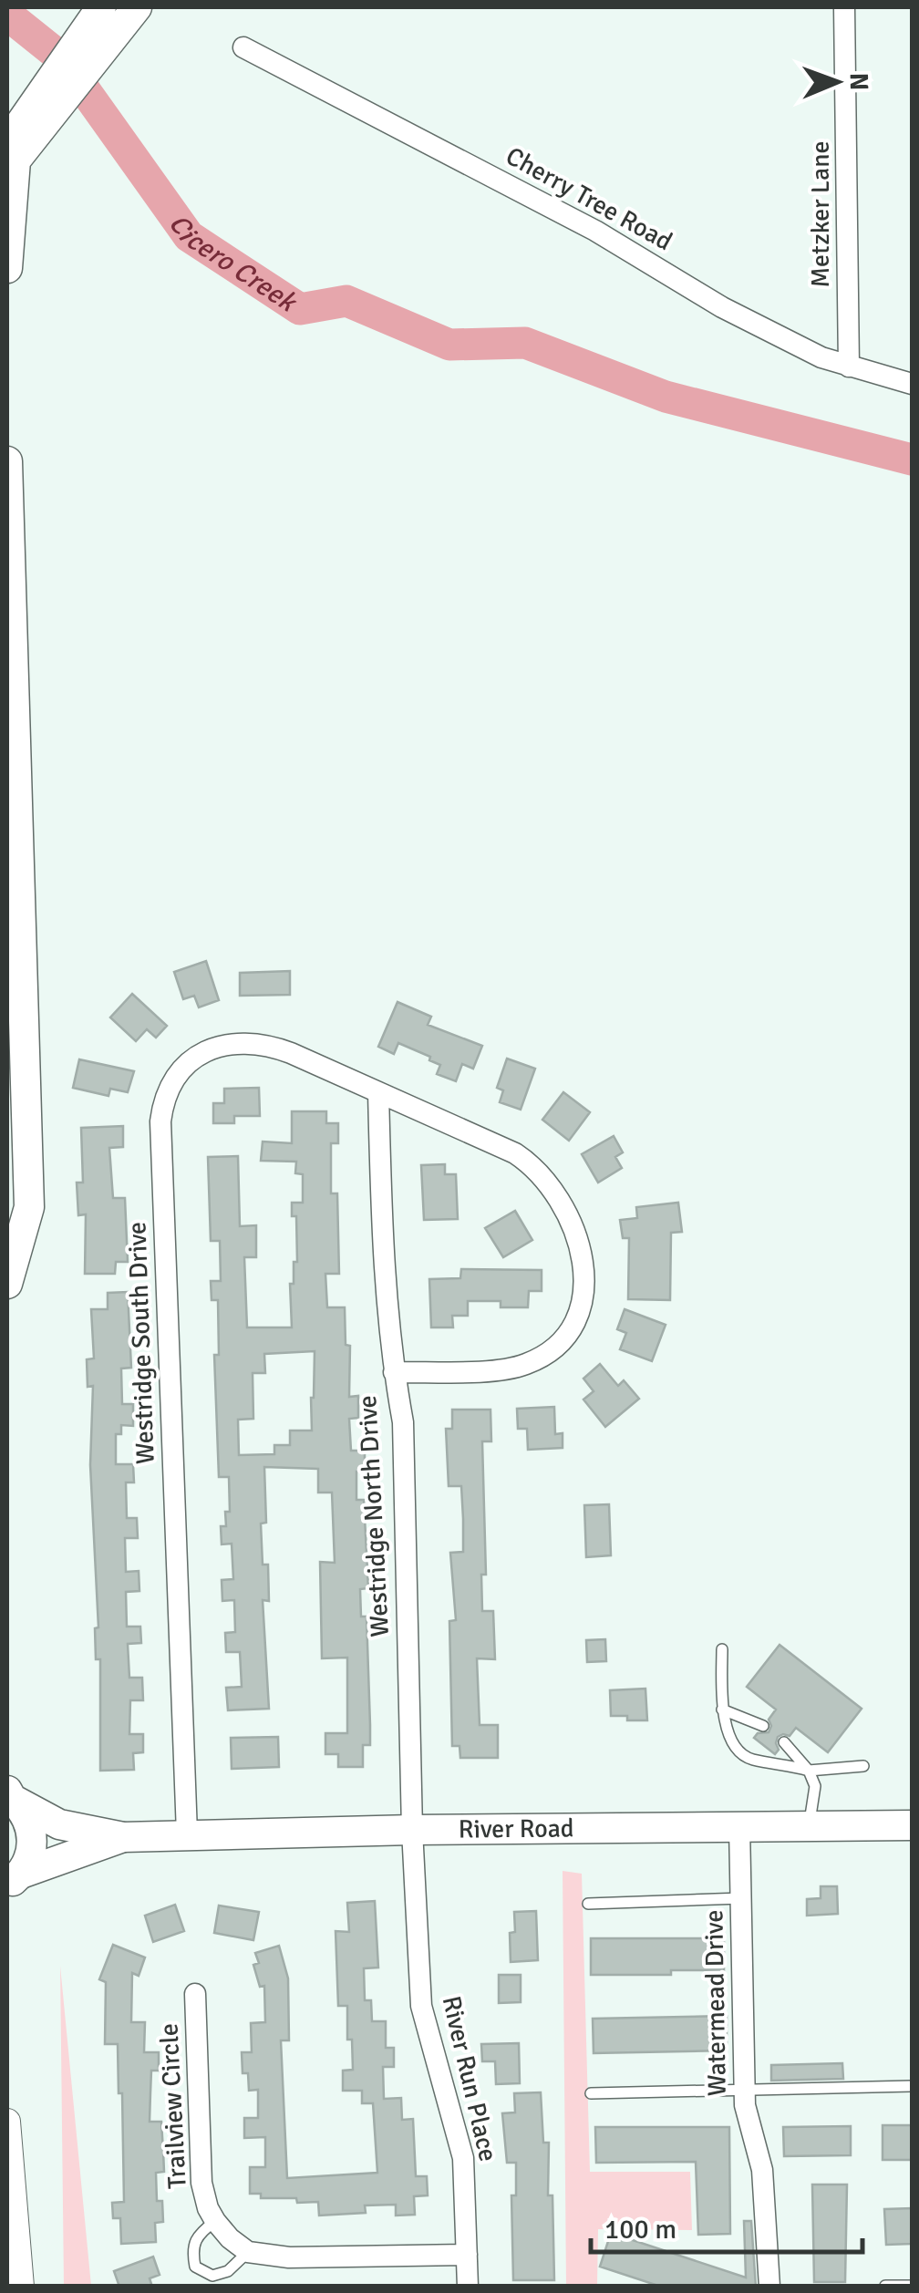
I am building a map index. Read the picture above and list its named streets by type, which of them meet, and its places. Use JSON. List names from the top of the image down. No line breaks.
{"streets":{"main road":["River Road"],"street":["Cherry Tree Road","Metzker Lane","Westridge South Drive","Westridge North Drive","Watermead Drive","River Run Place","Trailview Circle"]},"crossings":[["Cherry Tree Road","Metzker Lane"],["Westridge South Drive","Westridge North Drive"],["Westridge South Drive","River Road"],["Westridge North Drive","River Road"],["Westridge North Drive","River Run Place"],["River Road","Watermead Drive"],["River Road","River Run Place"]],"water":["Cicero Creek"],"scale_bar":"100 m","north":"right"}
